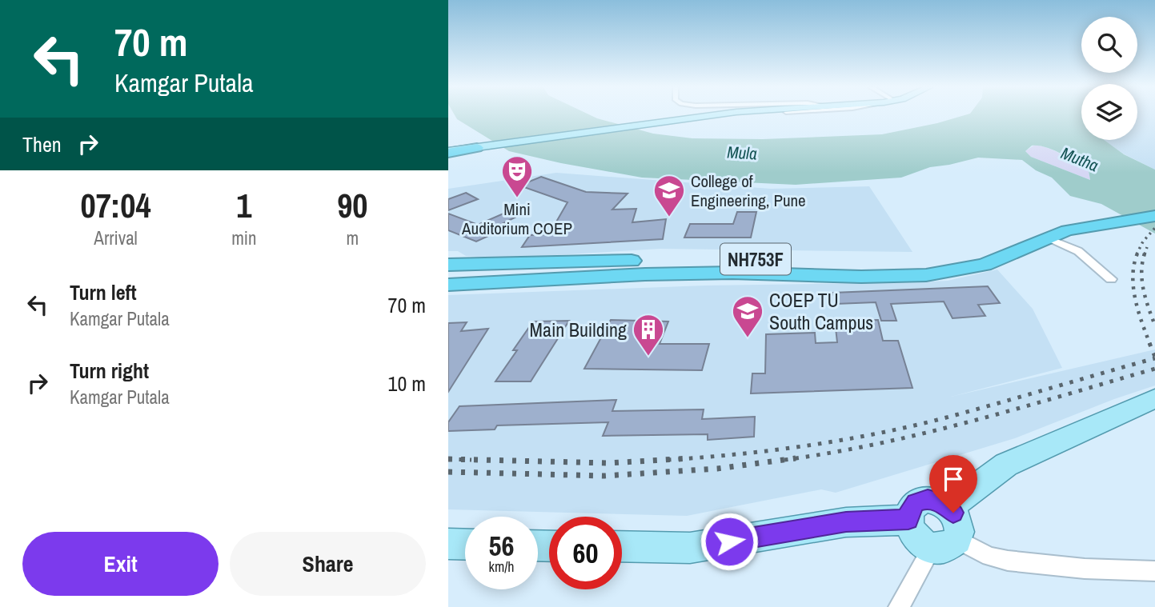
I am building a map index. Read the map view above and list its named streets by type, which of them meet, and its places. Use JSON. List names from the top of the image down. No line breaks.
{"streets":{"highway":["NH753F"]},"water":["Mula","Mutha"],"places":{"theatre":["Mini Auditorium COEP"],"school or university":["College of Engineering, Pune","COEP TU South Campus"],"building":["Main Building"]},"page":{"turn":["70 m","Kamgar Putala"],"then":"Then","eta":["07:04","Arrival","1","min","90","m"],"list":[{"name":"Turn left","note":"Kamgar Putala","value":"70 m"},{"name":"Turn right","note":"Kamgar Putala","value":"10 m"}],"speed":"56 km/h","limit":"60","buttons":["Exit","Share"]}}
